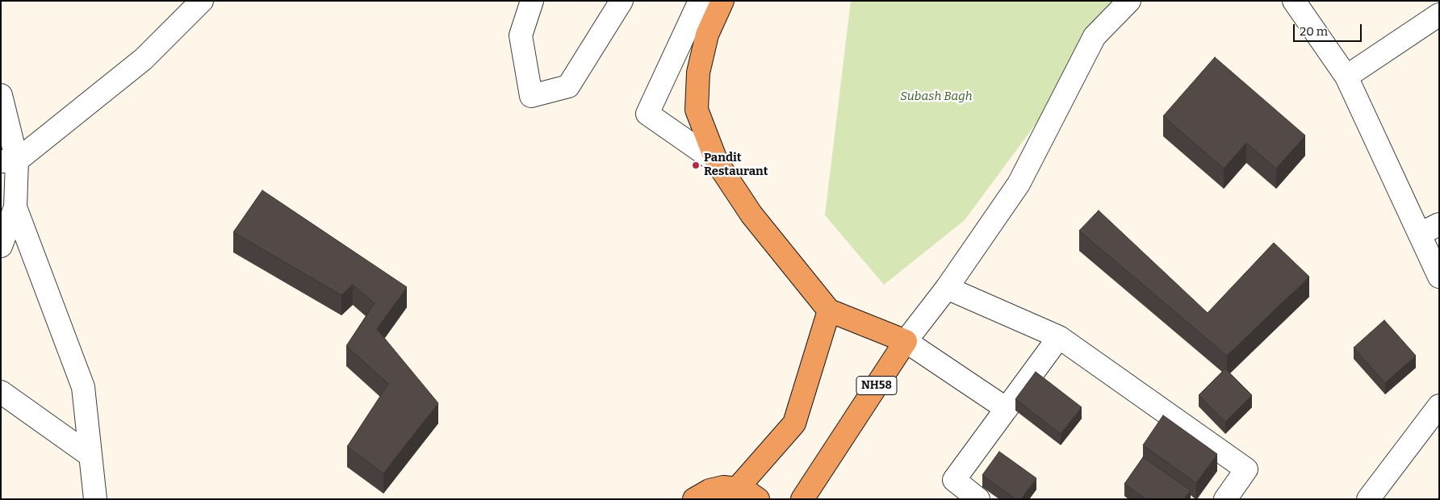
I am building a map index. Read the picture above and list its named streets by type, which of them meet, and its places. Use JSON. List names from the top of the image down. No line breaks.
{"streets":{"highway":["NH58"]},"parks":["Subash Bagh"],"places":["Pandit Restaurant"],"scale_bar":"20 m"}
